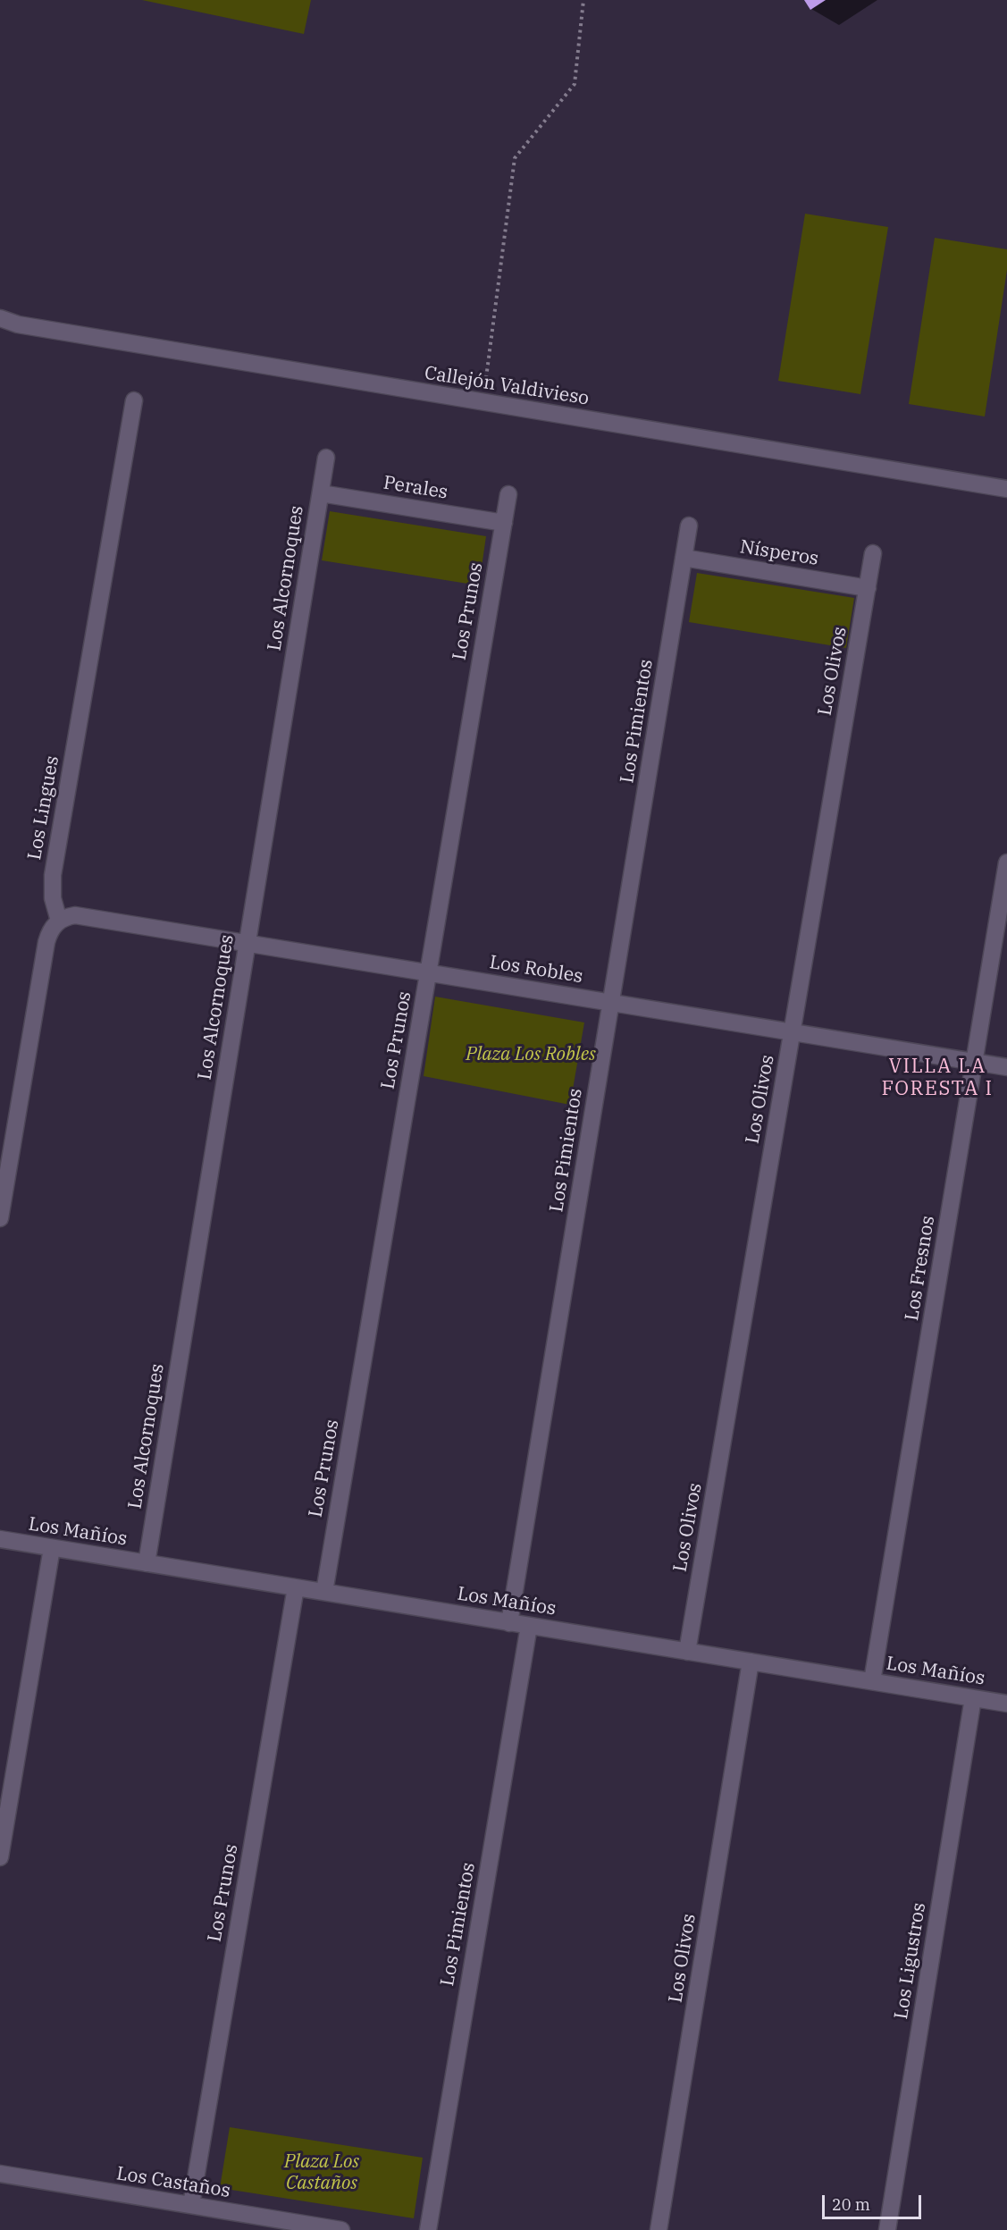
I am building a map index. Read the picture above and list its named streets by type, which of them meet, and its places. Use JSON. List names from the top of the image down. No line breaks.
{"streets":{"street":["Callejón Valdivieso","Perales","Nísperos","Los Alcornoques","Los Prunos","Los Olivos","Los Pimientos","Los Lingues","Los Robles","Los Fresnos","Los Mañíos","Los Ligustros","Los Castaños"]},"crossings":[["Perales","Los Alcornoques"],["Perales","Los Prunos"],["Nísperos","Los Olivos"],["Nísperos","Los Pimientos"],["Los Alcornoques","Los Robles"],["Los Alcornoques","Los Mañíos"],["Los Prunos","Los Robles"],["Los Prunos","Los Mañíos"],["Los Prunos","Los Castaños"],["Los Olivos","Los Robles"],["Los Olivos","Los Mañíos"],["Los Pimientos","Los Robles"],["Los Pimientos","Los Mañíos"],["Los Lingues","Los Robles"],["Los Robles","Los Fresnos"],["Los Fresnos","Los Mañíos"],["Los Mañíos","Los Ligustros"]],"districts":["VILLA LA FORESTA I"],"parks":["Plaza Los Robles","Plaza Los Castaños"],"scale_bar":"20 m"}
